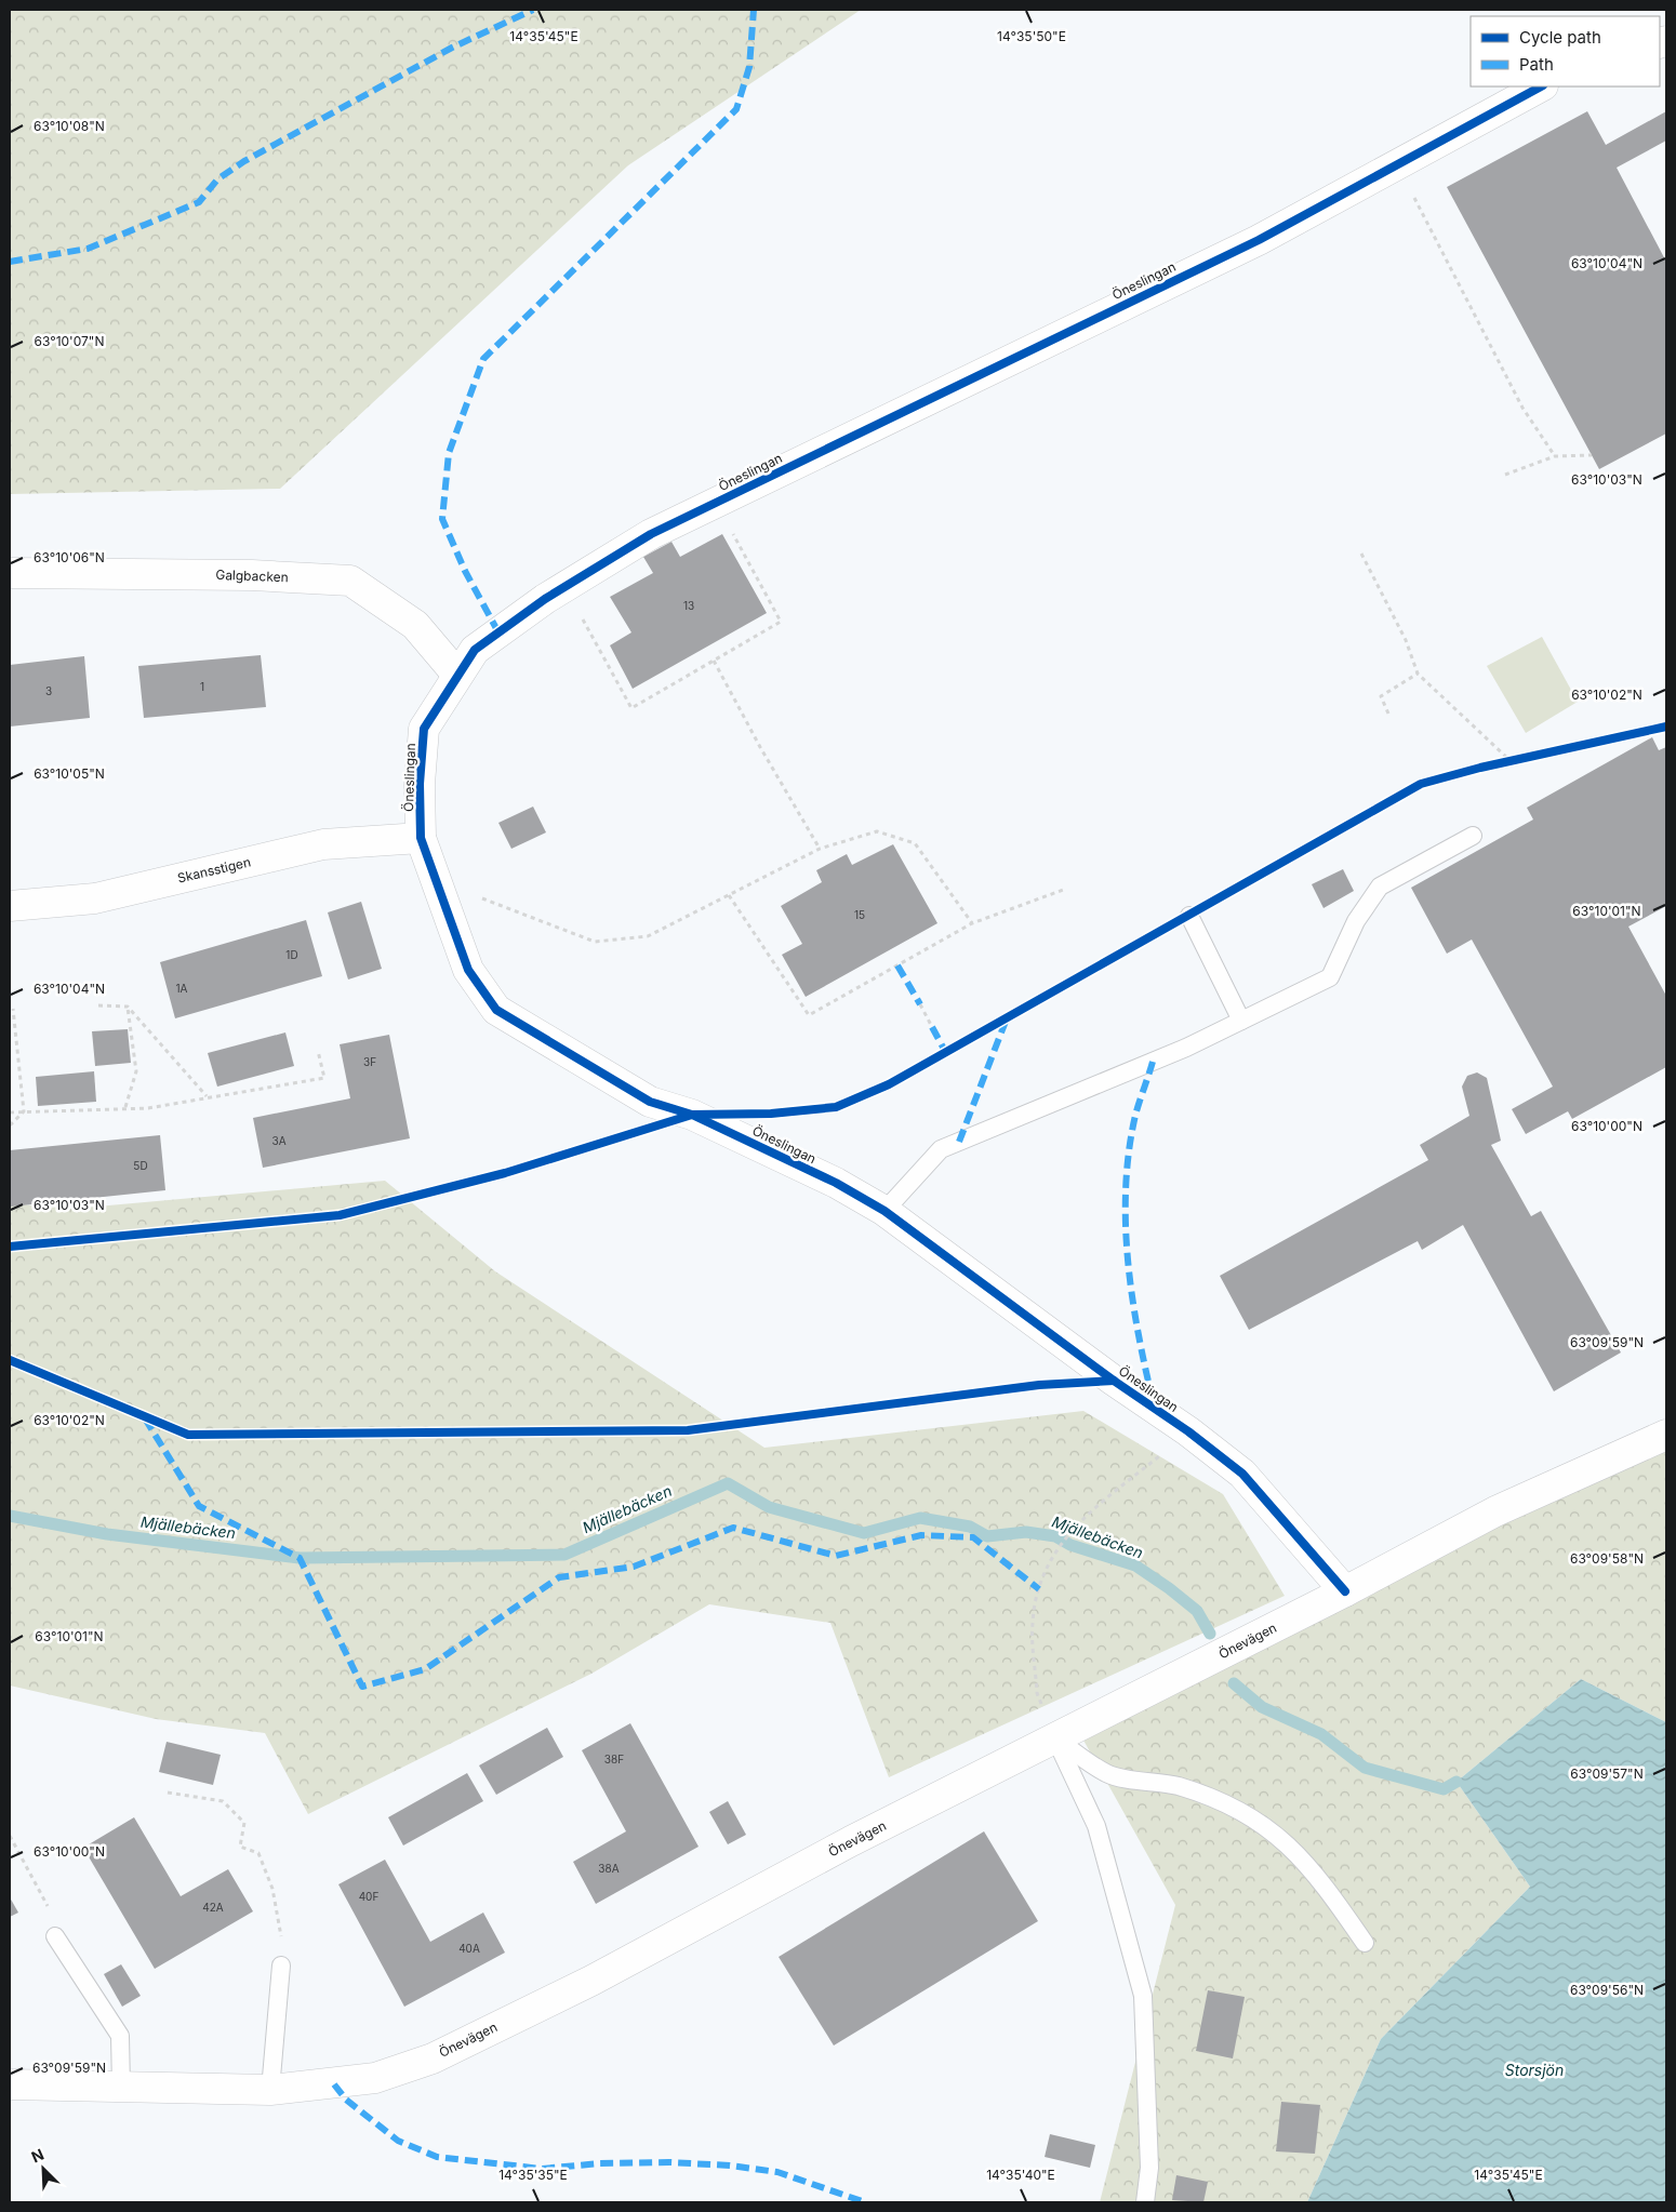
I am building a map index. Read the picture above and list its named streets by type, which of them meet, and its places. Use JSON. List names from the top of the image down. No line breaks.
{"streets":{"street":["Öneslingan","Galgbacken","Skansstigen","Önevägen"]},"crossings":[["Öneslingan","Galgbacken"],["Öneslingan","Skansstigen"],["Öneslingan","Önevägen"]],"water":["Mjällebäcken","Storsjön"],"house_numbers":["13","1","3","15","1D","1A","3F","3A","5D","38F","38A","40F","42A","40A"],"legend":["Cycle path","Path"],"north":"top left","coordinates":["14°35'45\"E","14°35'50\"E","63°10'08\"N","63°10'04\"N","63°10'07\"N","63°10'03\"N","63°10'06\"N","63°10'02\"N","63°10'05\"N","63°10'01\"N","63°10'00\"N","63°09'59\"N","63°09'58\"N","63°09'57\"N","63°09'56\"N","14°35'35\"E","14°35'40\"E"]}
